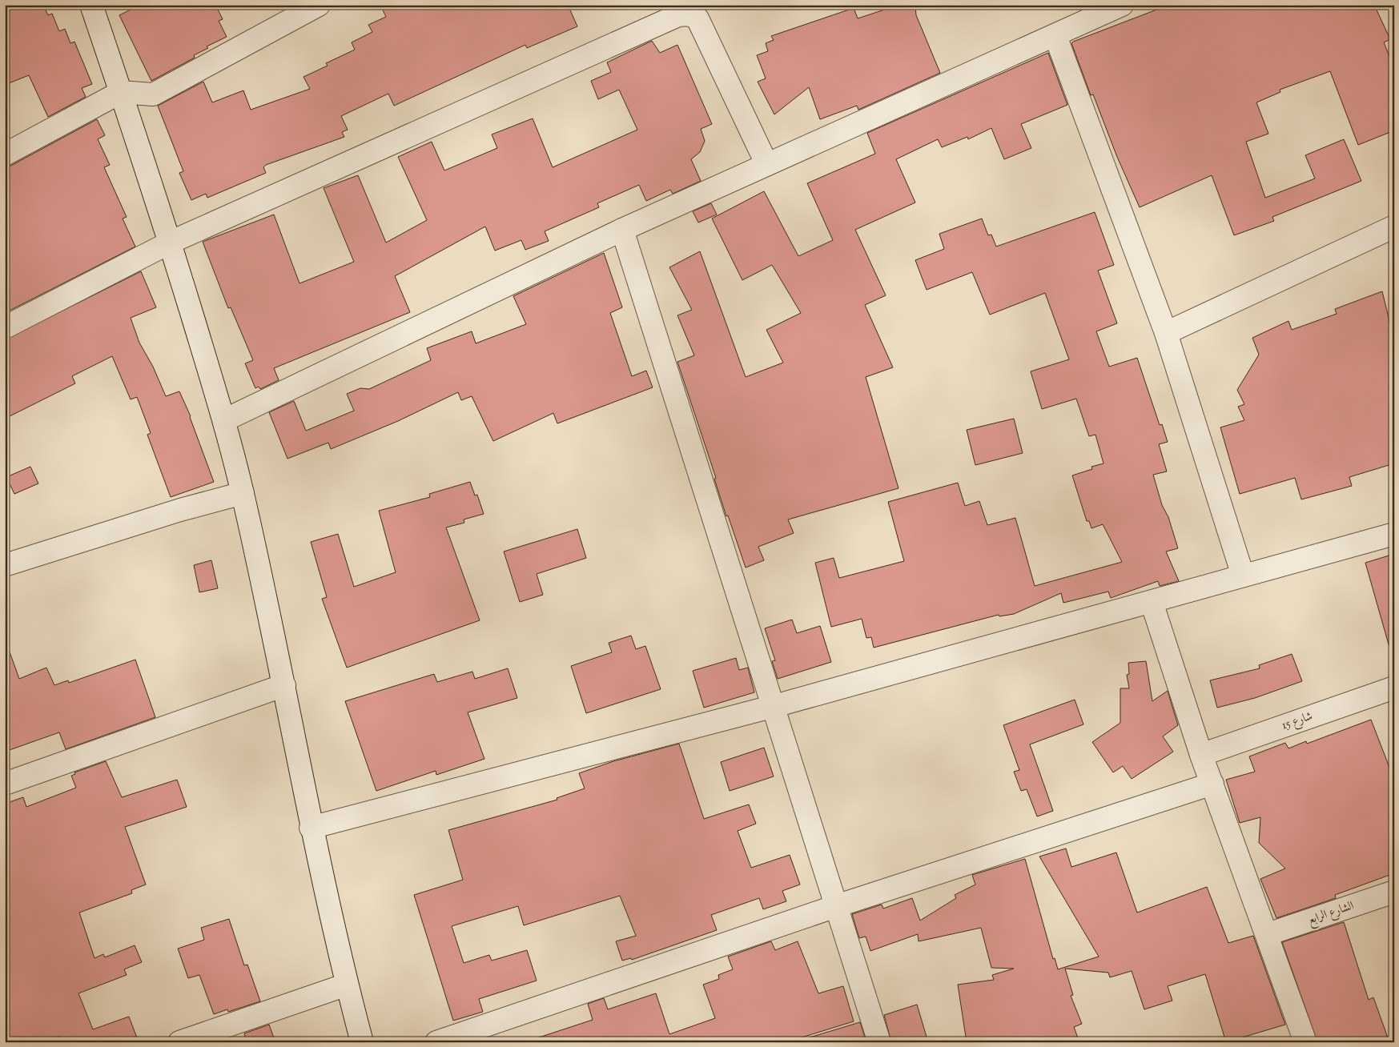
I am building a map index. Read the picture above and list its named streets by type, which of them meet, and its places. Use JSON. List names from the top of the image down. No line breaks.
{"streets":{"street":["شارع 15","الشارع الرابع"]}}
